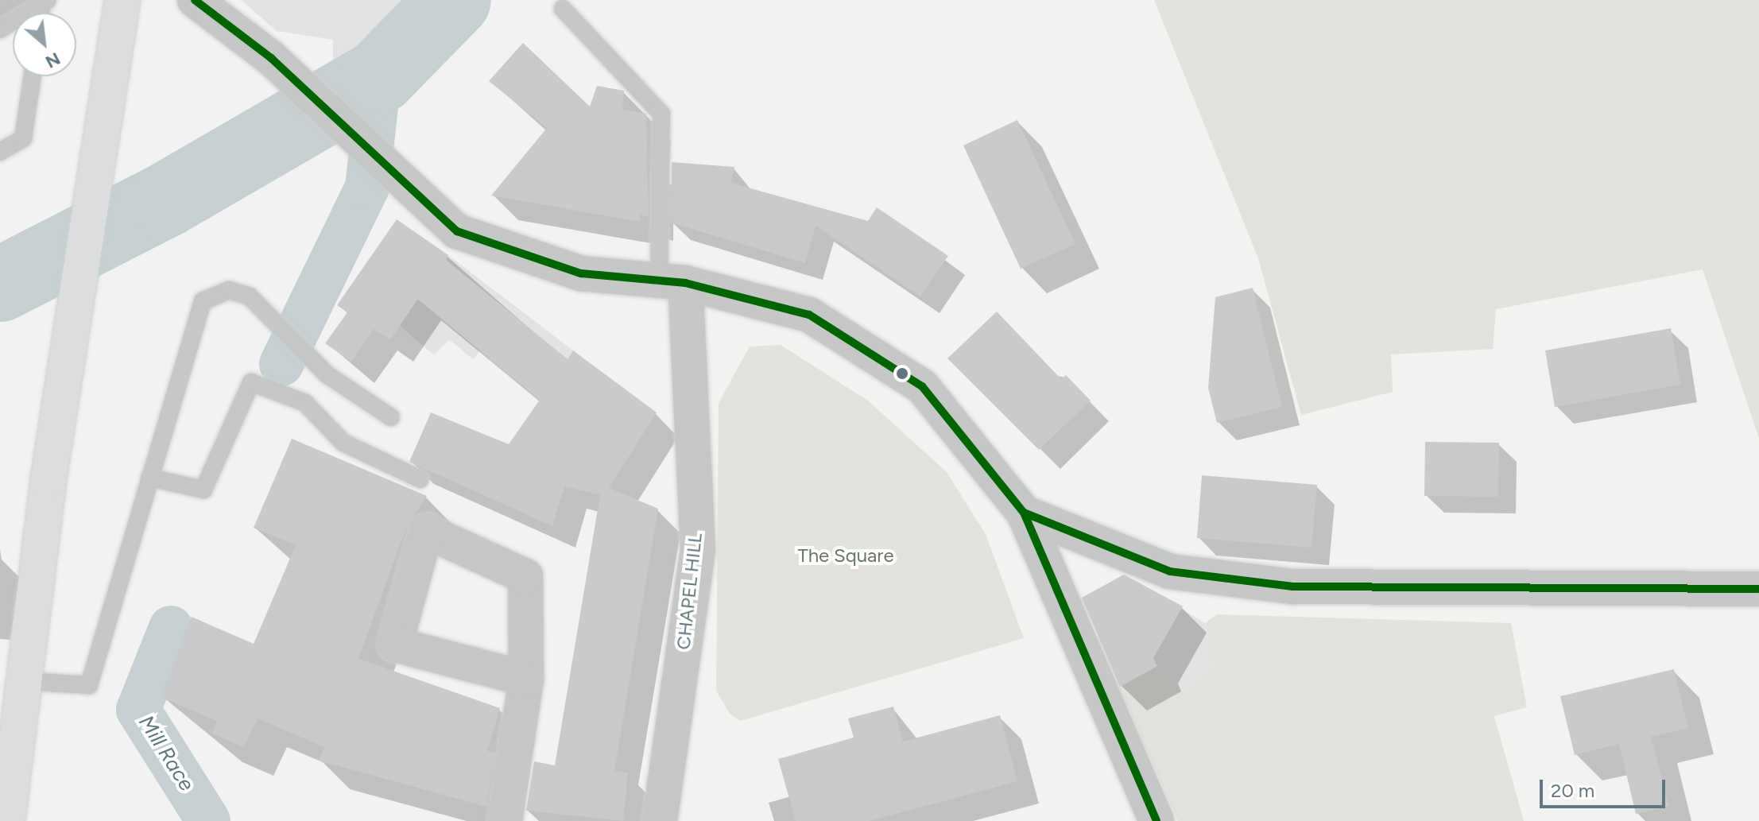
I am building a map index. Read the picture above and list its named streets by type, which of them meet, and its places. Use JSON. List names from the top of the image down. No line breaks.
{"streets":{"street":["CHAPEL HILL"]},"water":["Mill Race"],"parks":["The Square"],"scale_bar":"20 m","north":"bottom right"}
